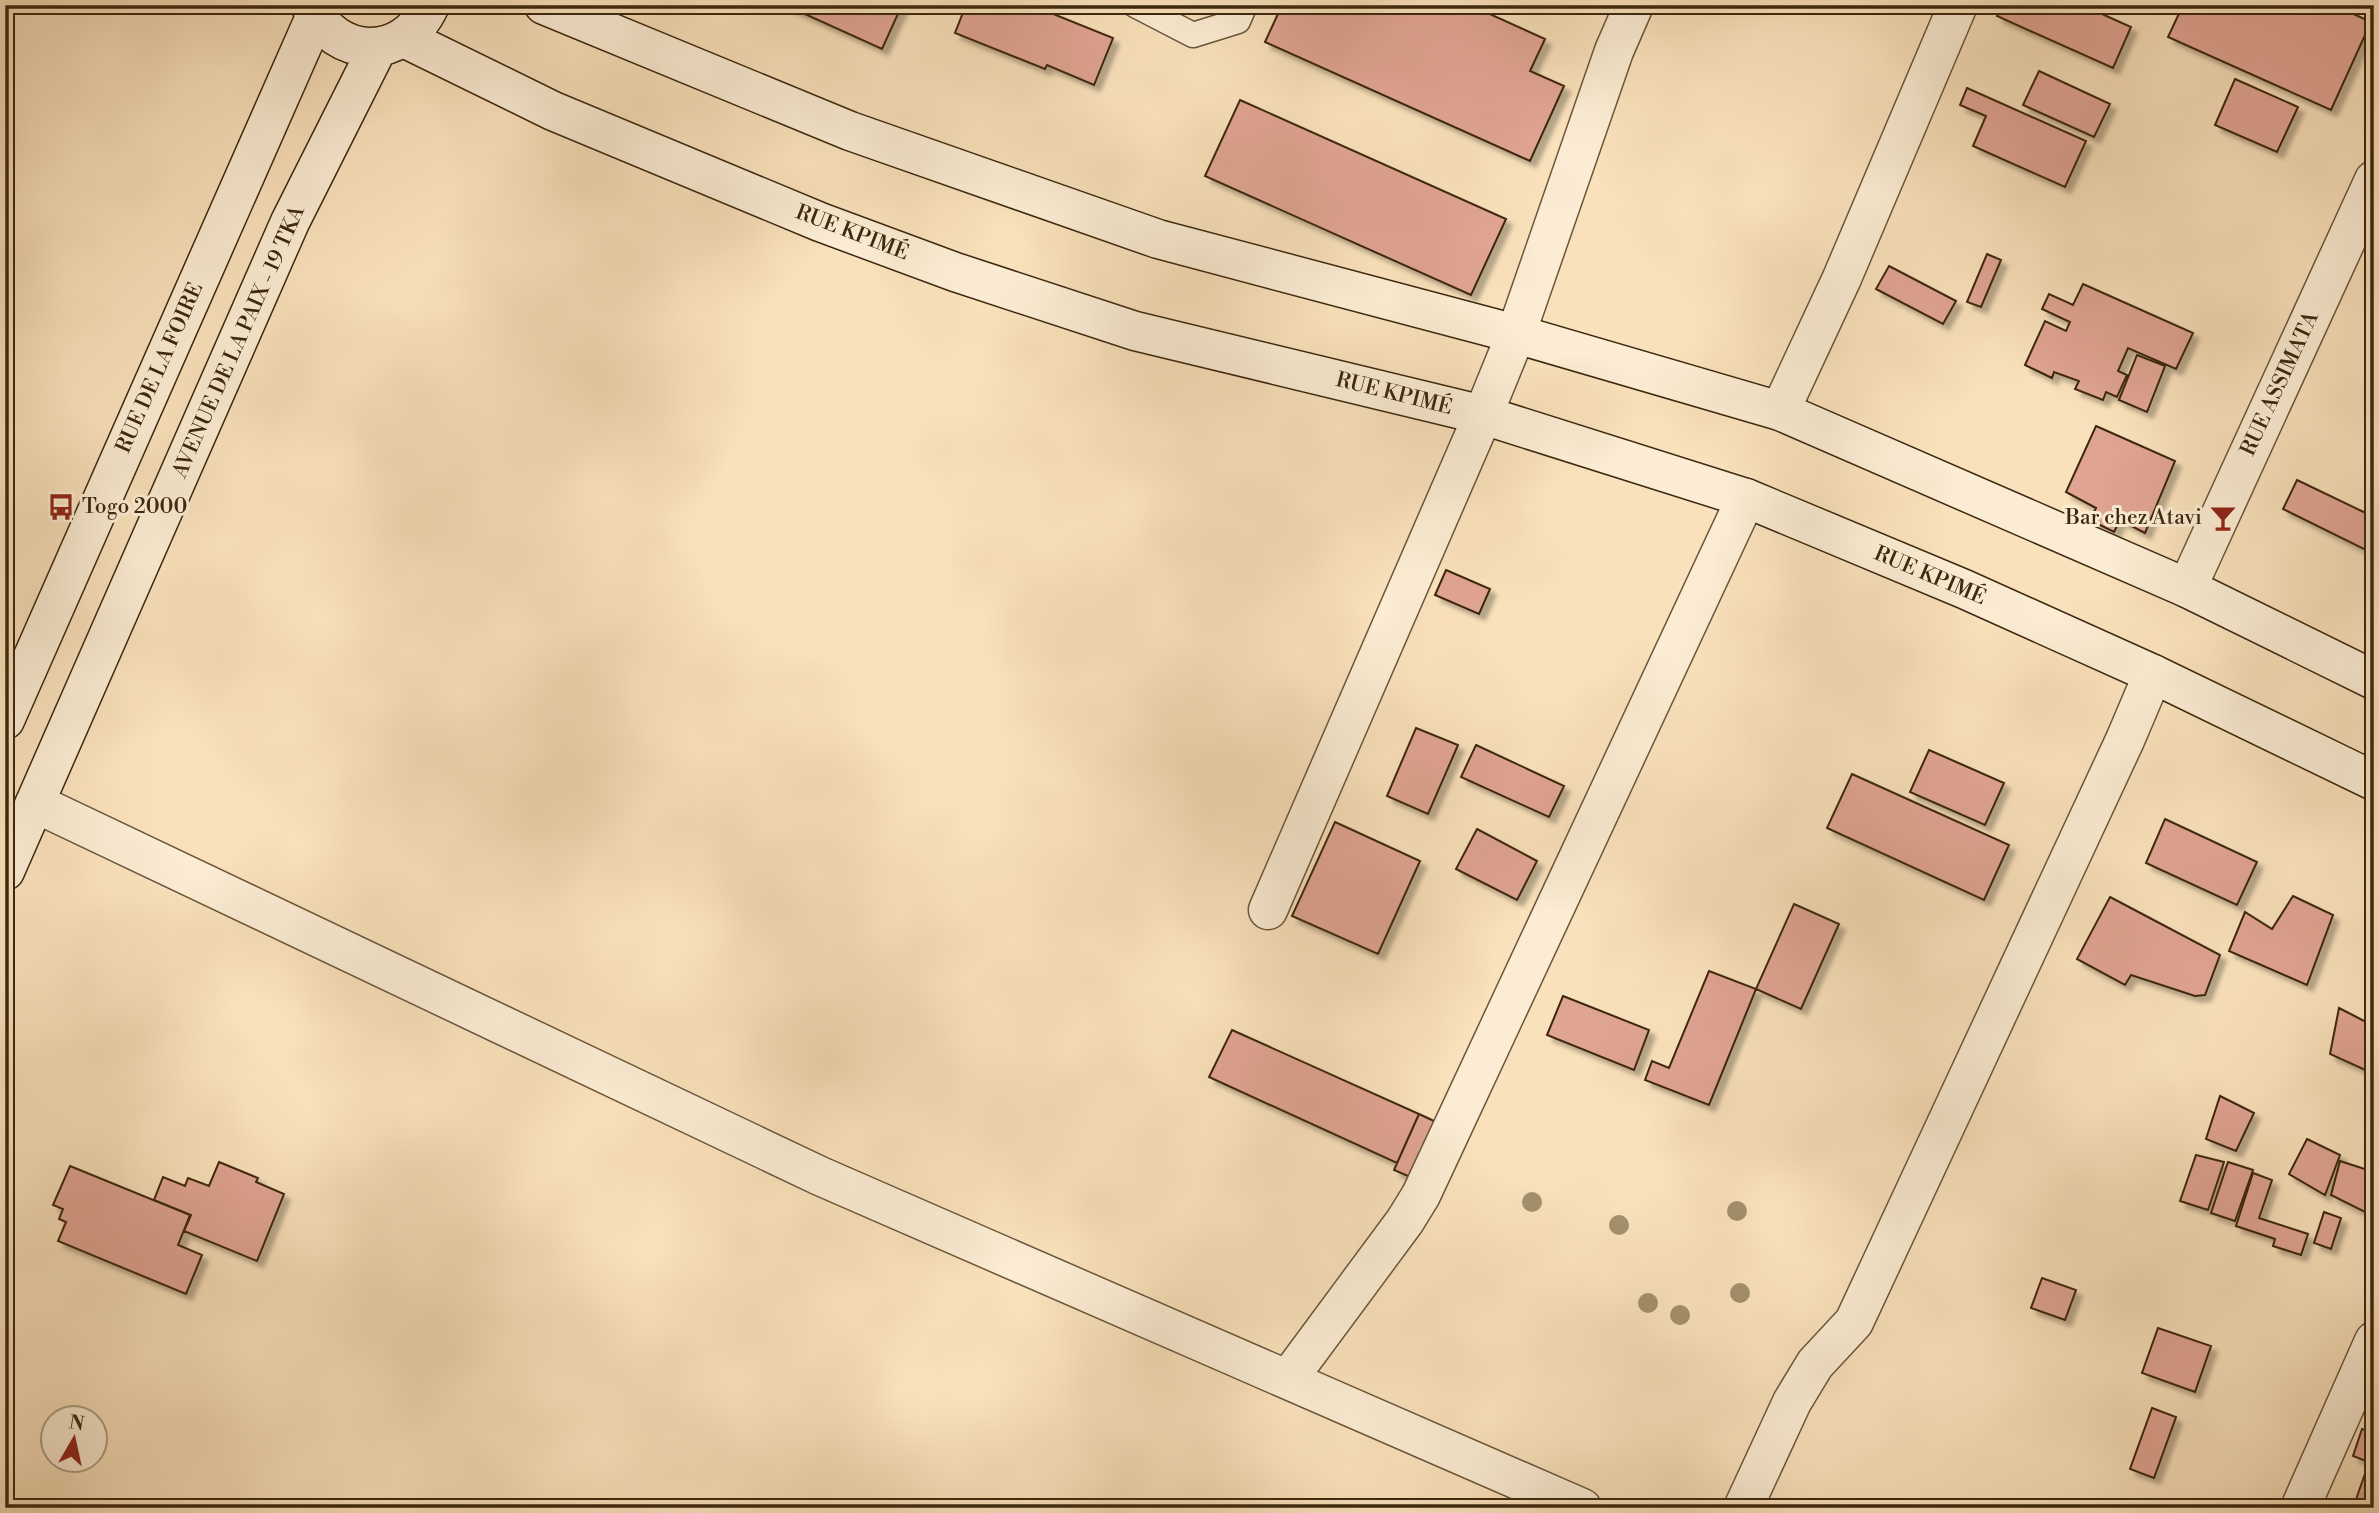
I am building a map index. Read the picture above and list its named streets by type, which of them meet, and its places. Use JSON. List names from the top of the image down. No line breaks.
{"streets":{"main road":["RUE KPIMÉ","AVENUE DE LA PAIX - 19 TKA","RUE DE LA FOIRE","RUE ASSIMATA"]},"crossings":[["RUE KPIMÉ","AVENUE DE LA PAIX - 19 TKA"],["RUE KPIMÉ","RUE DE LA FOIRE"]],"places":{"bus stop":["Togo 2000"],"bar":["Bar chez Atavi"]},"north":"top"}
